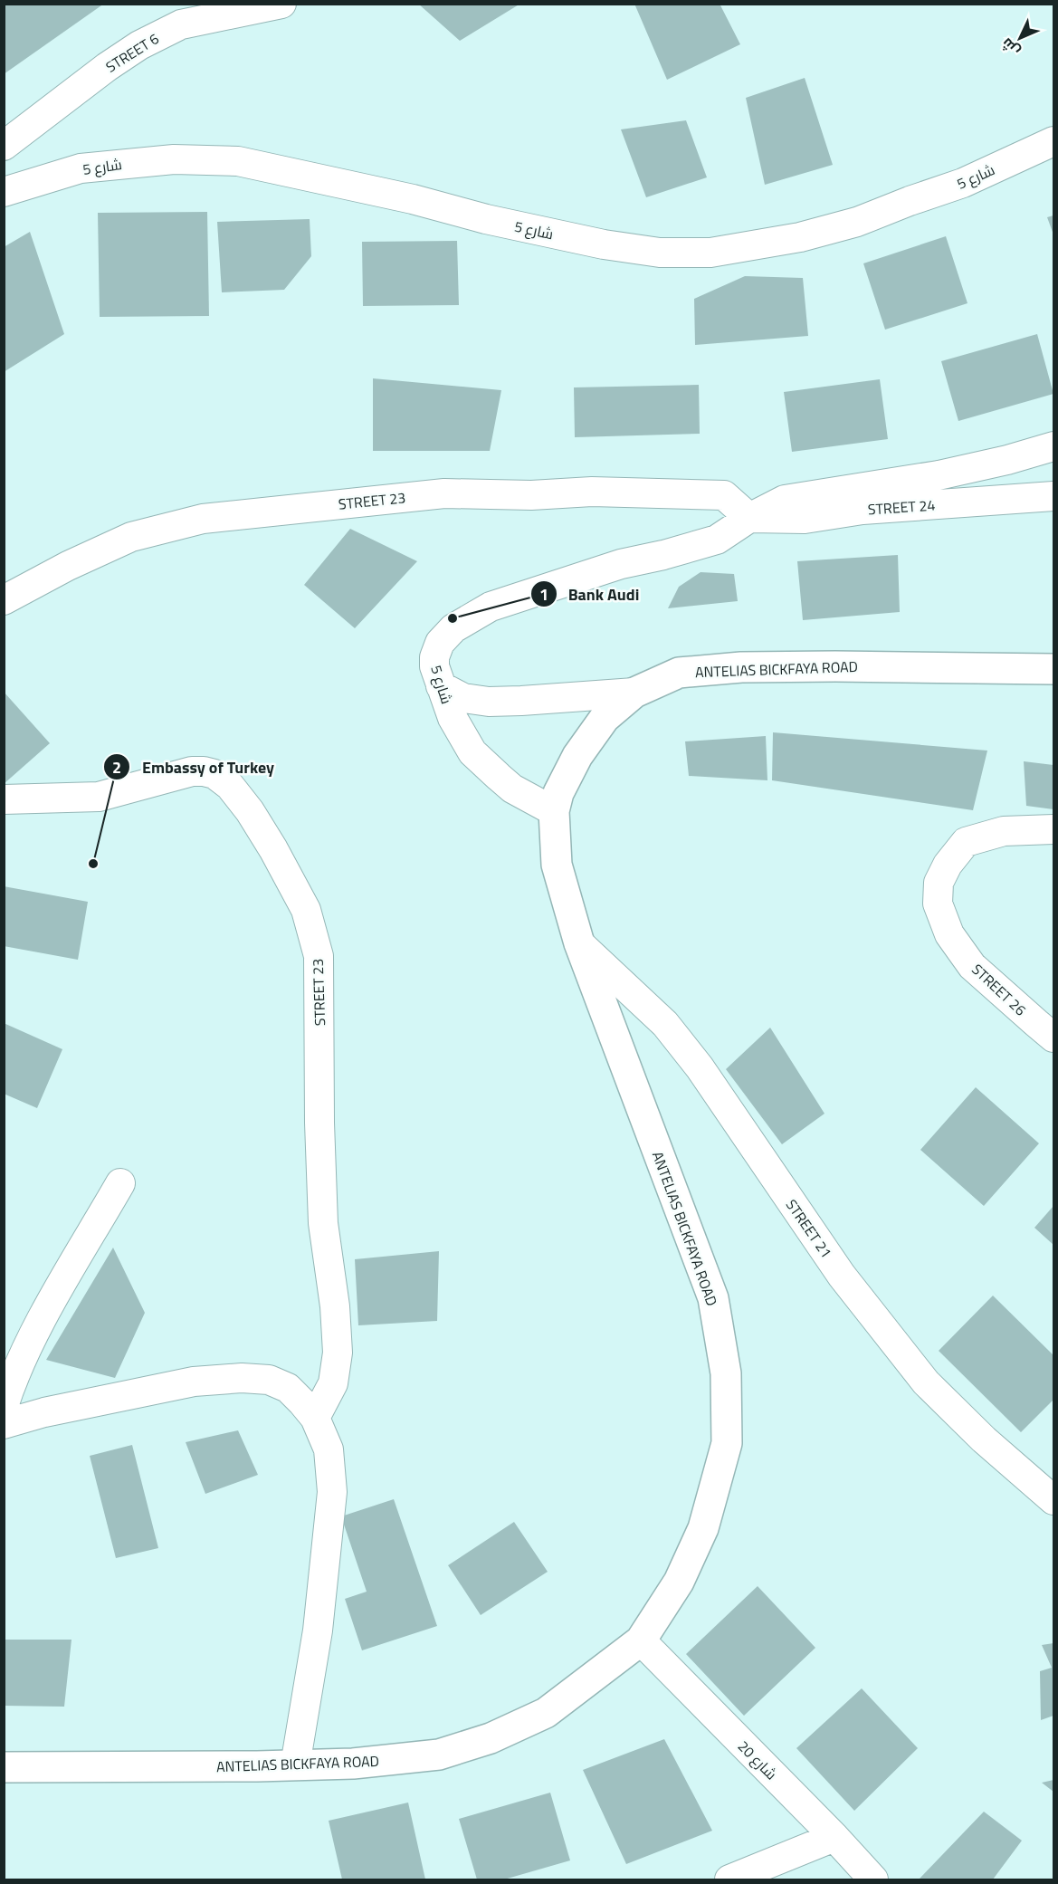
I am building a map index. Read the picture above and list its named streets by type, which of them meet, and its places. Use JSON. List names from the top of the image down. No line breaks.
{"streets":{"highway":["ANTELIAS BICKFAYA ROAD"],"street":["STREET 6","شارع 5","STREET 23","STREET 24","STREET 26","STREET 21","شارع 20"]},"crossings":[["شارع 5","STREET 23"],["شارع 5","STREET 24"],["شارع 5","ANTELIAS BICKFAYA ROAD"],["STREET 23","STREET 24"],["ANTELIAS BICKFAYA ROAD","STREET 21"],["ANTELIAS BICKFAYA ROAD","شارع 20"]],"places":["Bank Audi","Embassy of Turkey"],"north":"bottom left"}
